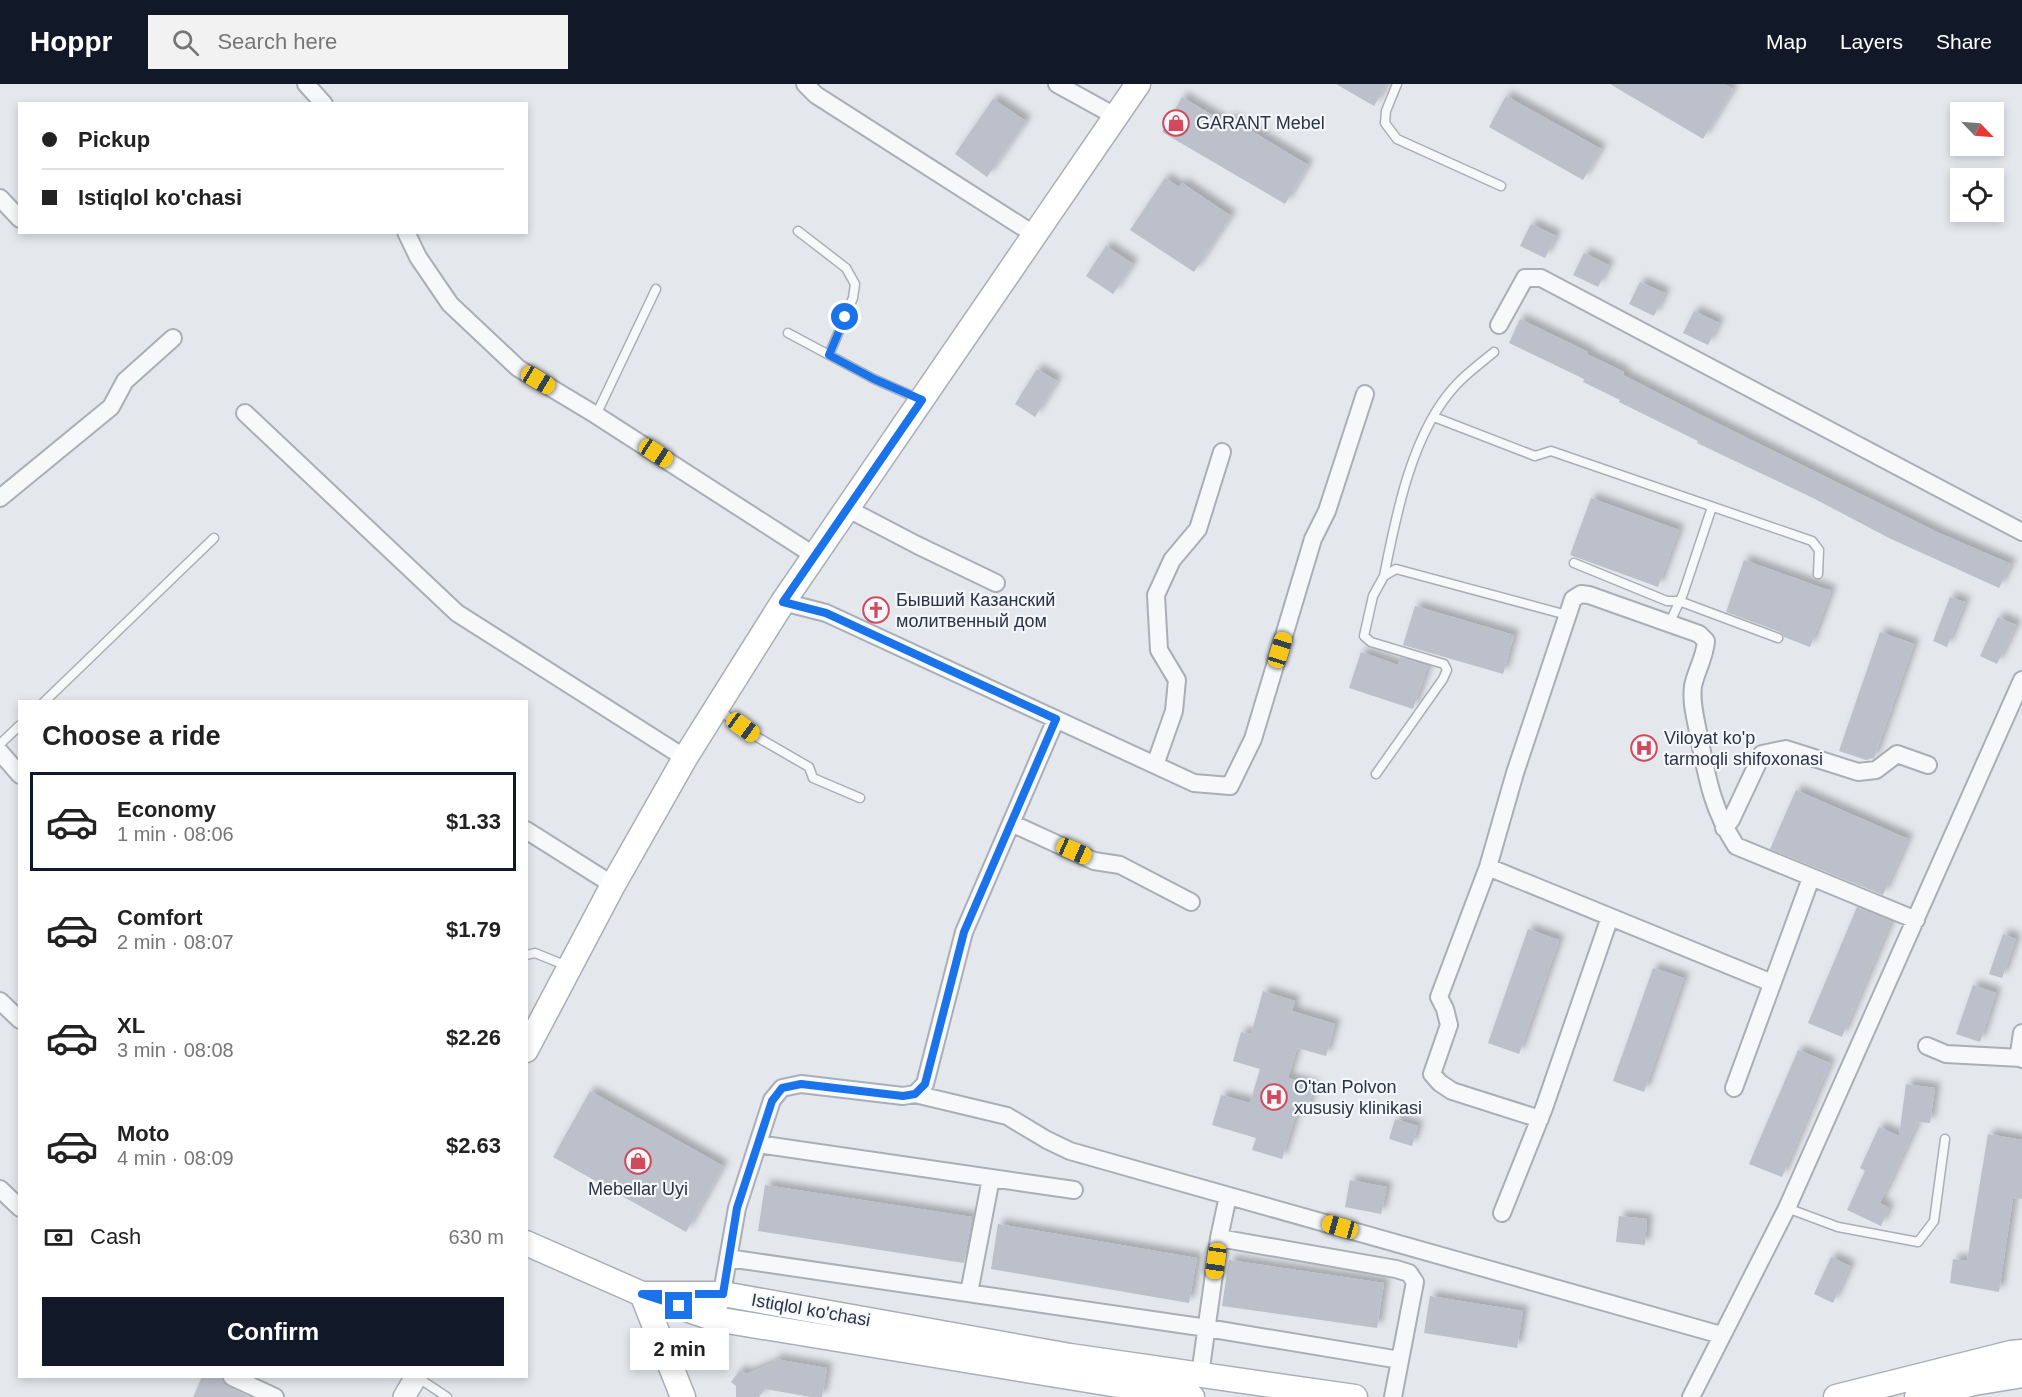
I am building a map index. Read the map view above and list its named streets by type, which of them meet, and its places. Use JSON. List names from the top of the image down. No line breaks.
{"streets":{"main road":["Istiqlol ko'chasi"]},"places":{"shop":["GARANT Mebel","Mebellar Uyi"],"church":["Бывший Казанский молитвенный дом"],"hospital":["Viloyat ko'p tarmoqli shifoxonasi","O'tan Polvon xususiy klinikasi"]},"north":"bottom right","page":{"header":"Hoppr","search":"Search here","nav":["Map","Layers","Share"],"banner":["Pickup","Istiqlol ko'chasi"],"heading":"Choose a ride","list":[{"name":"Economy","note":"1 min · 08:06","value":"$1.33"},{"name":"Comfort","note":"2 min · 08:07","value":"$1.79"},{"name":"XL","note":"3 min · 08:08","value":"$2.26"},{"name":"Moto","note":"4 min · 08:09","value":"$2.63"}],"pay":["Cash","630 m"],"buttons":"Confirm","bubble":"2 min"}}
